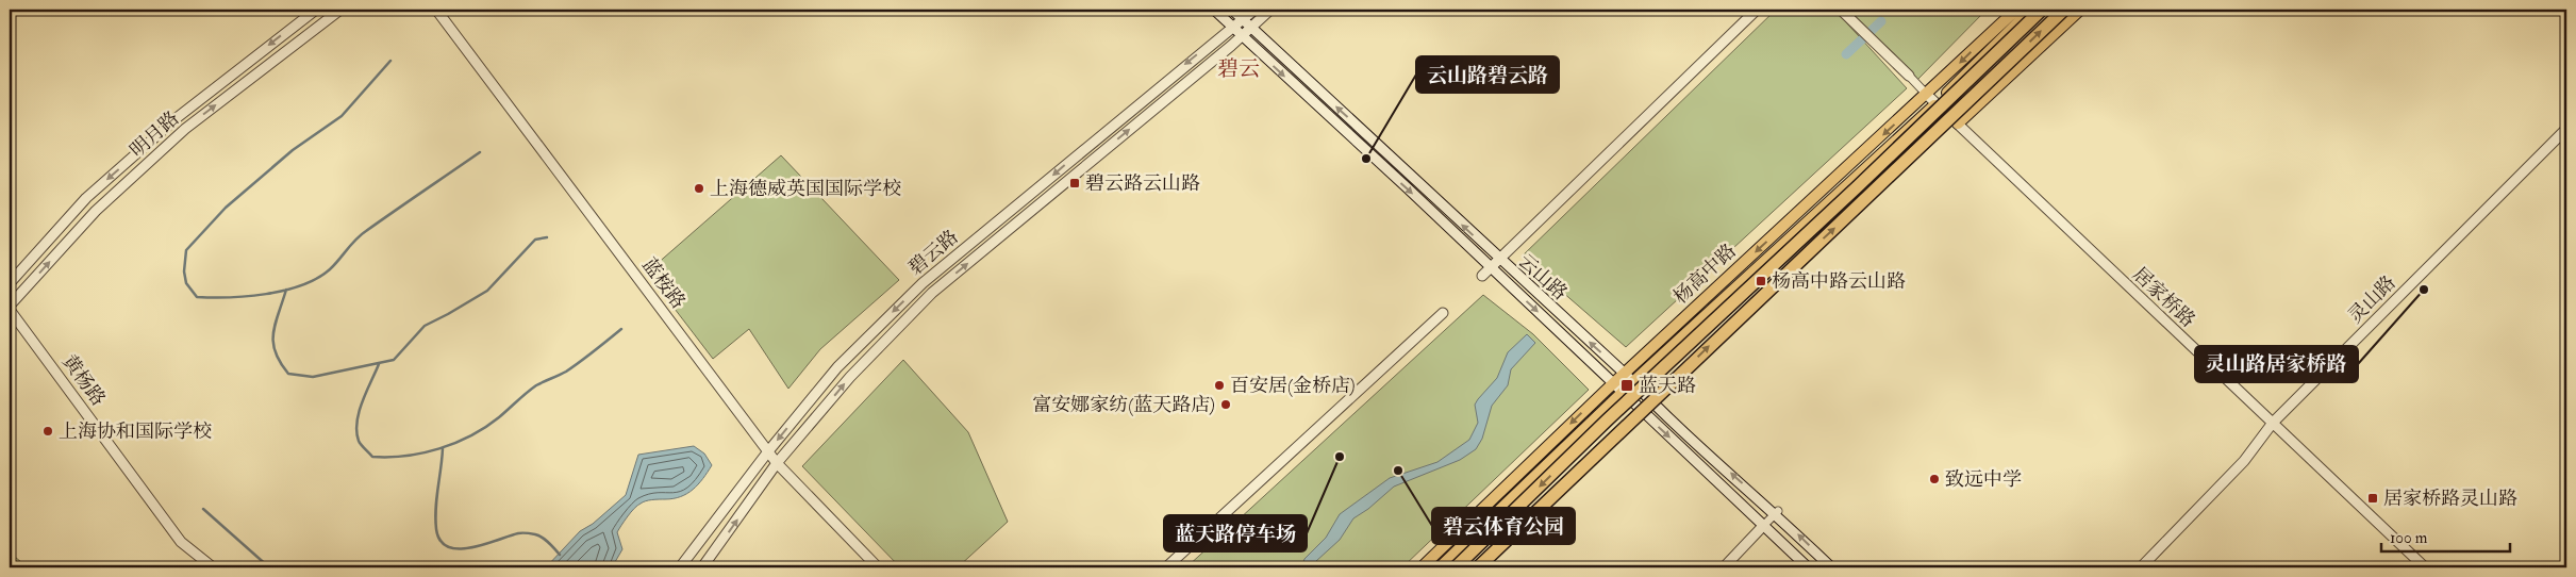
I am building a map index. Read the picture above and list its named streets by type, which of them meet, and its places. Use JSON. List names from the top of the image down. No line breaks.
{"streets":{"highway":["杨高中路"],"street":["明月路","碧云路","云山路","蓝桉路","居家桥路","灵山路","黄杨路"]},"crossings":[["明月路","黄杨路"],["碧云路","云山路"],["碧云路","蓝桉路"],["杨高中路","云山路"],["杨高中路","居家桥路"],["居家桥路","灵山路"]],"districts":["碧云"],"places":{"other":["云山路碧云路","上海德威英国国际学校","灵山路居家桥路","百安居(金桥店)","富安娜家纺(蓝天路店)","上海协和国际学校","蓝天路停车场","碧云体育公园","致远中学"],"transit":["碧云路云山路","杨高中路云山路","蓝天路","居家桥路灵山路"]},"scale_bar":"100 m"}
